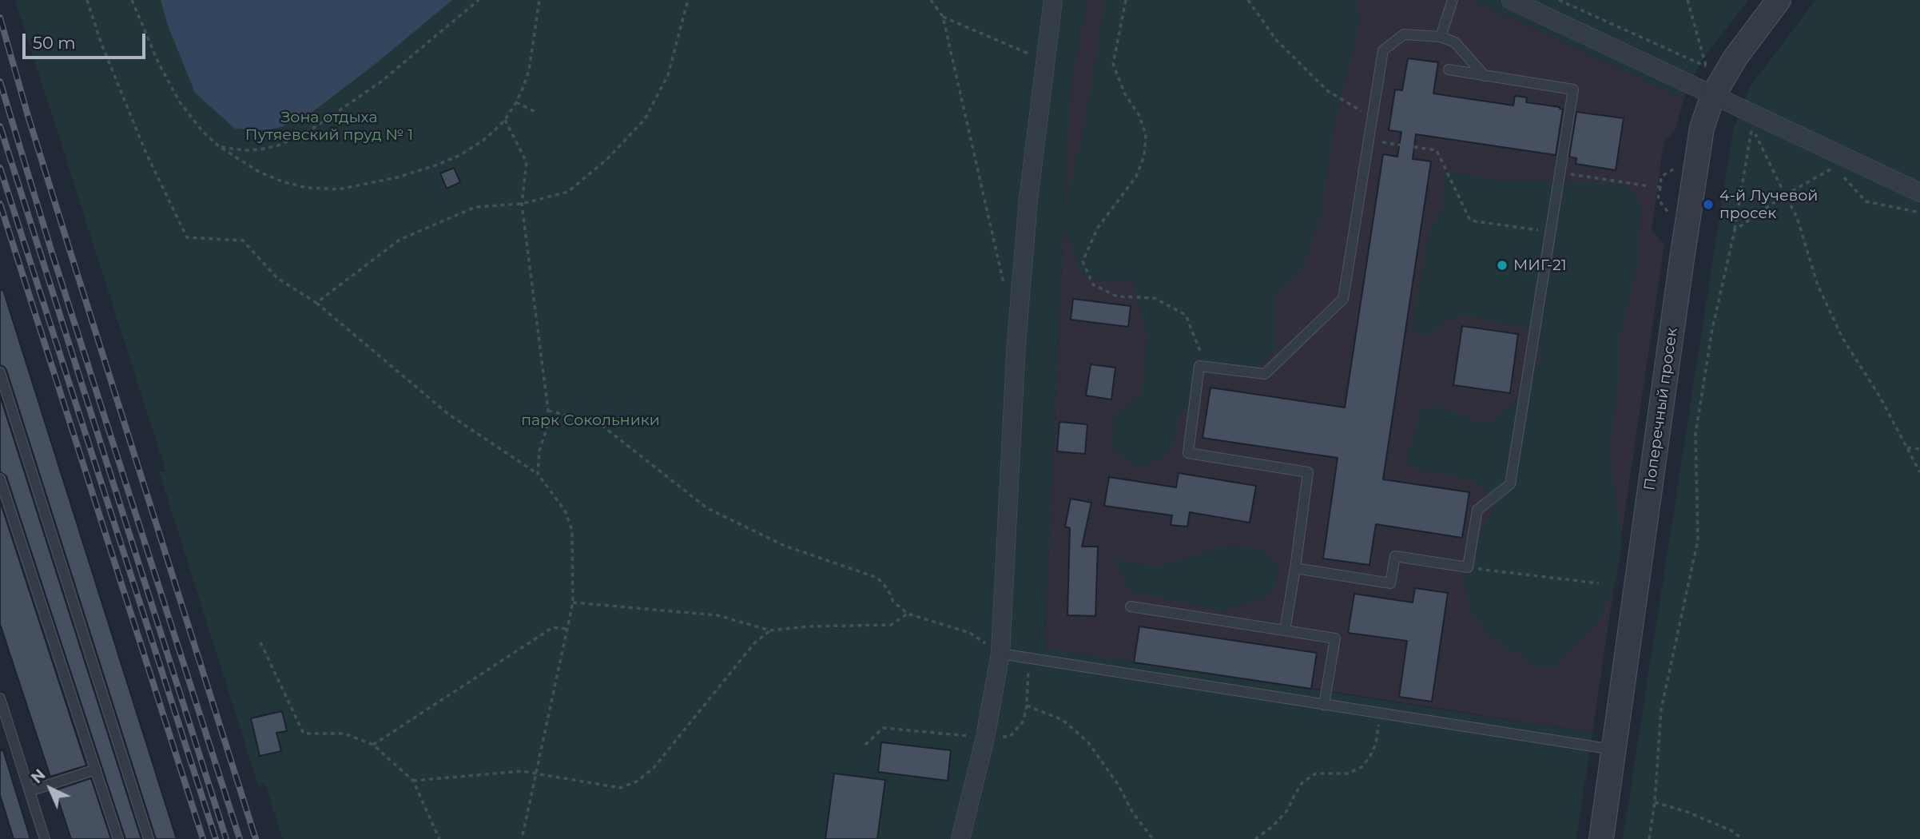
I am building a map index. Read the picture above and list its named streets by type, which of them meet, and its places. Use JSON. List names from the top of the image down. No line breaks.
{"streets":{"street":["Поперечный просек"]},"parks":["Зона отдыха Путяевский пруд № 1","парк Сокольники"],"places":["4-й Лучевой просек","МИГ-21"],"scale_bar":"50 m","north":"top left"}
